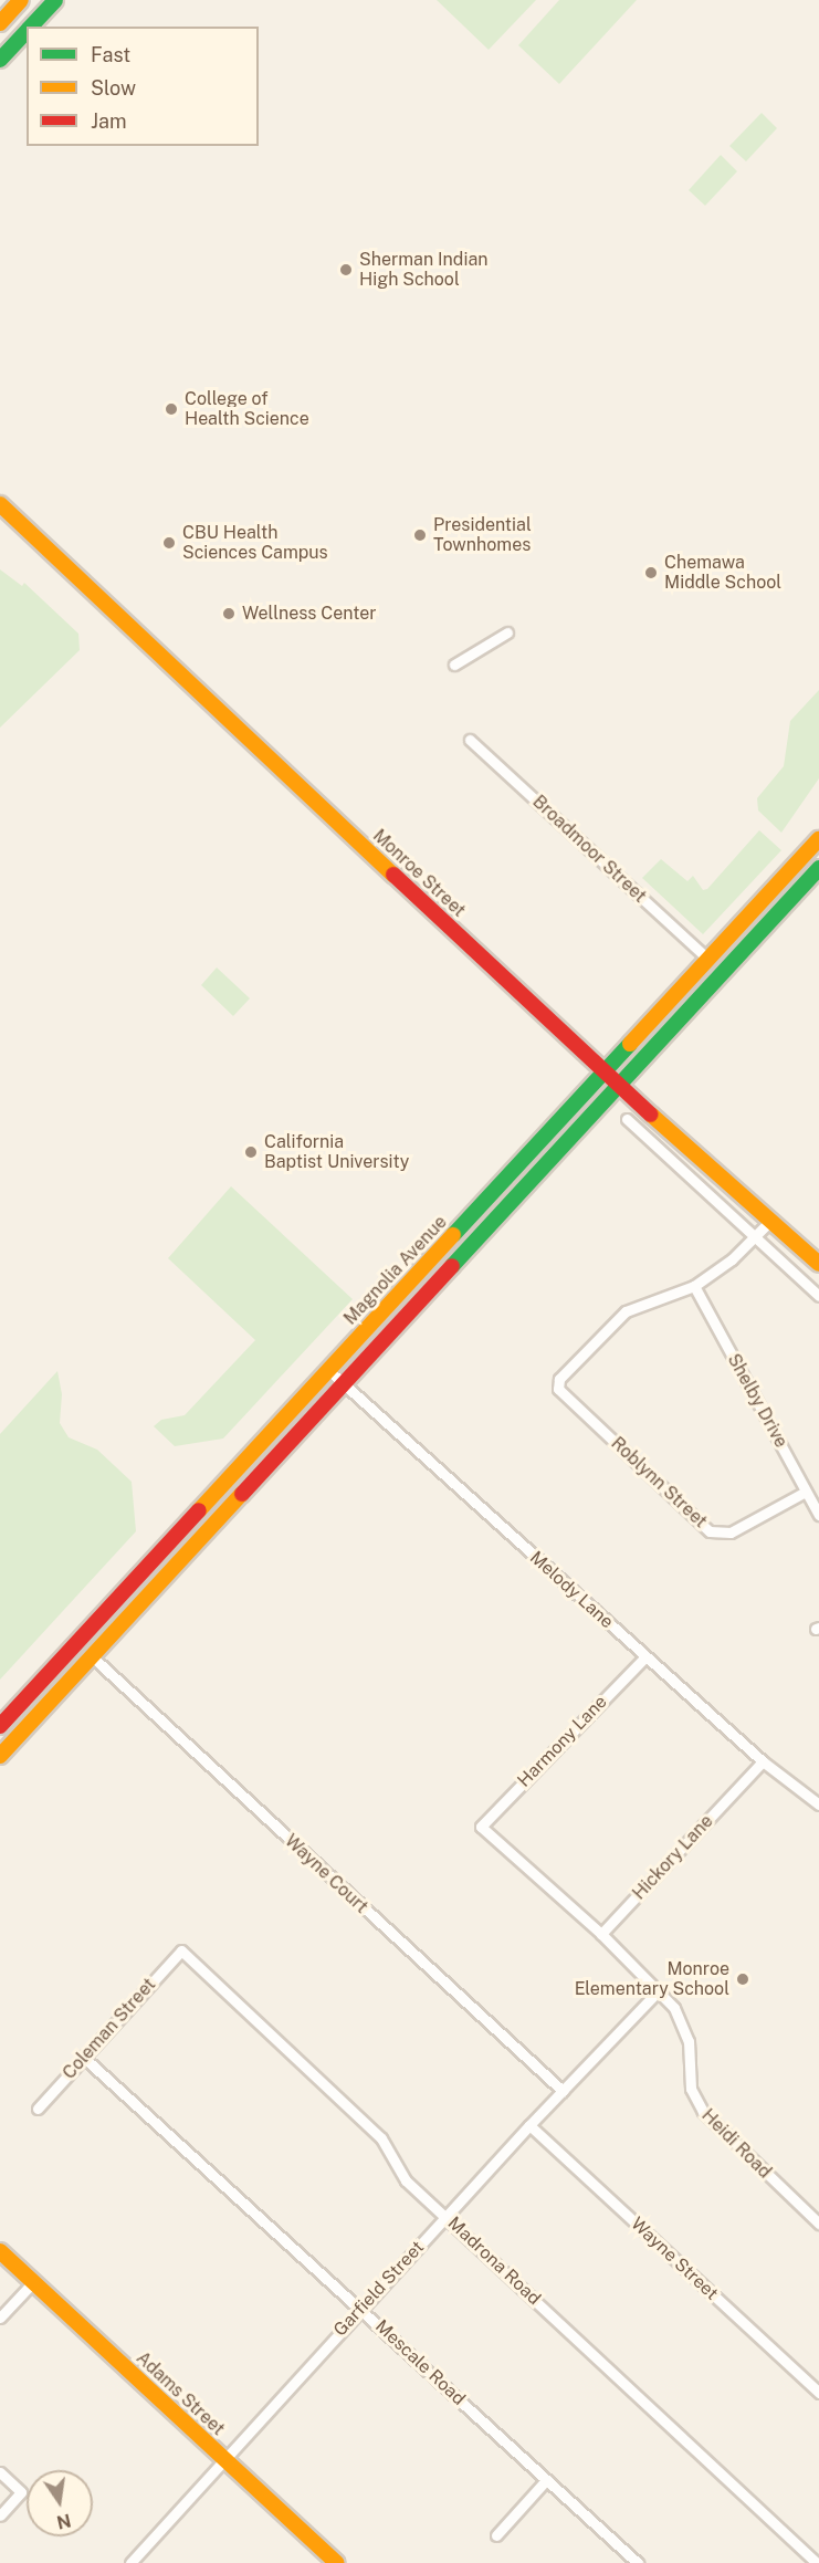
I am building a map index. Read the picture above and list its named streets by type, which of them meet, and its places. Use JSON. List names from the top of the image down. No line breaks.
{"streets":{"main road":["Monroe Street","Magnolia Avenue","Adams Street"],"street":["Broadmoor Street","Shelby Drive","Roblynn Street","Melody Lane","Harmony Lane","Hickory Lane","Wayne Court","Coleman Street","Heidi Road","Wayne Street","Madrona Road","Garfield Street","Mescale Road"]},"crossings":[["Broadmoor Street","Magnolia Avenue"],["Monroe Street","Magnolia Avenue"],["Magnolia Avenue","Melody Lane"],["Magnolia Avenue","Wayne Court"],["Shelby Drive","Roblynn Street"],["Melody Lane","Harmony Lane"],["Melody Lane","Hickory Lane"],["Harmony Lane","Hickory Lane"],["Harmony Lane","Heidi Road"],["Hickory Lane","Heidi Road"],["Wayne Court","Garfield Street"],["Coleman Street","Madrona Road"],["Coleman Street","Mescale Road"],["Heidi Road","Garfield Street"],["Wayne Street","Garfield Street"],["Madrona Road","Garfield Street"],["Garfield Street","Mescale Road"],["Garfield Street","Adams Street"]],"places":["Sherman Indian High School","College of Health Science","Presidential Townhomes","CBU Health Sciences Campus","Chemawa Middle School","Wellness Center","California Baptist University","Monroe Elementary School"],"legend":["Fast","Slow","Jam"],"north":"bottom"}
